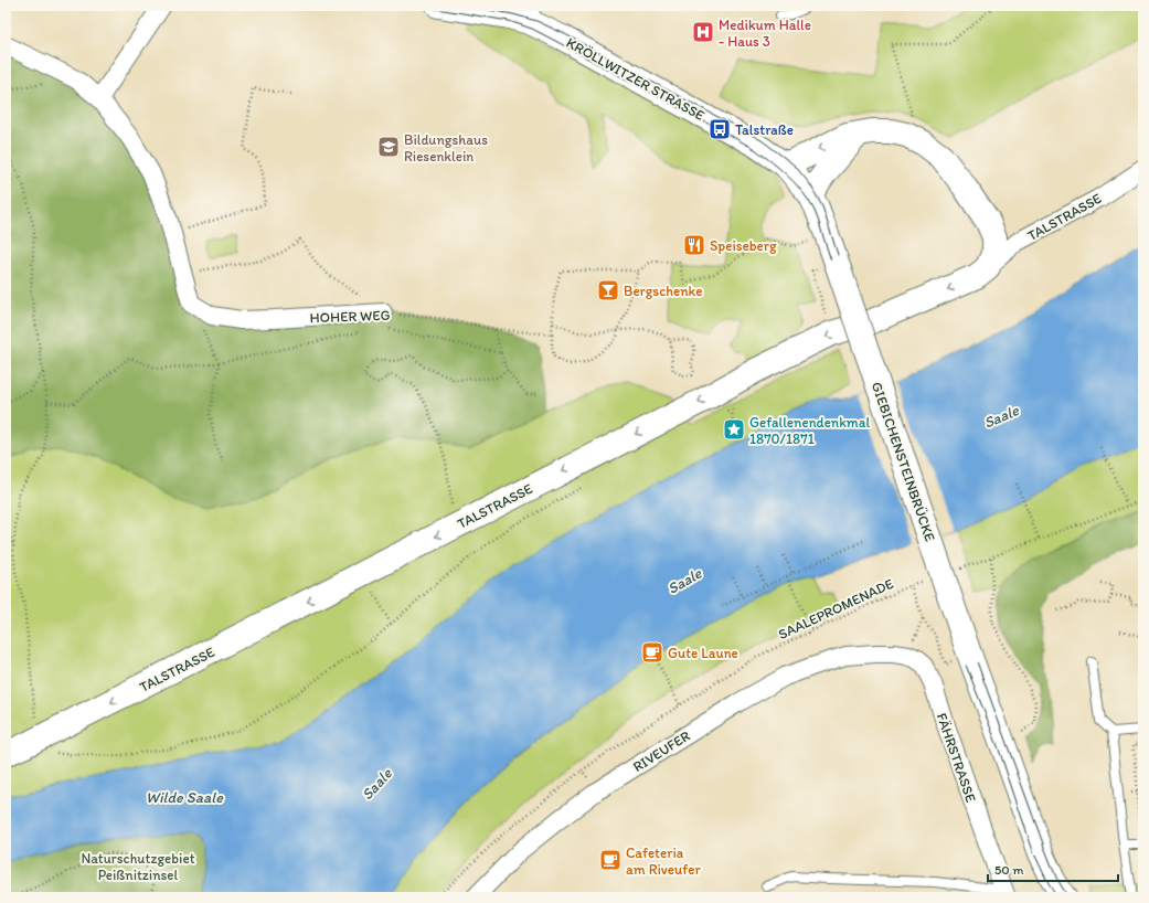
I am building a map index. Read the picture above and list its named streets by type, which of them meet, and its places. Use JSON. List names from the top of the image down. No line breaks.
{"streets":{"street":["KRÖLLWITZER STRASSE","TALSTRASSE","HOHER WEG","GIEBICHENSTEINBRÜCKE","RIVEUFER","FÄHRSTRASSE"],"path":["SAALEPROMENADE"]},"crossings":[["KRÖLLWITZER STRASSE","GIEBICHENSTEINBRÜCKE"],["RIVEUFER","FÄHRSTRASSE"]],"one_way":["TALSTRASSE"],"water":["Saale","Wilde Saale"],"parks":["Naturschutzgebiet Peißnitzinsel"],"places":{"hospital":["Medikum Halle - Haus 3"],"bus stop":["Talstraße"],"school or university":["Bildungshaus Riesenklein"],"restaurant":["Speiseberg"],"bar":["Bergschenke"],"place":["Gefallenendenkmal 1870/1871"],"cafe":["Gute Laune","Cafeteria am Riveufer"]},"scale_bar":"50 m"}
